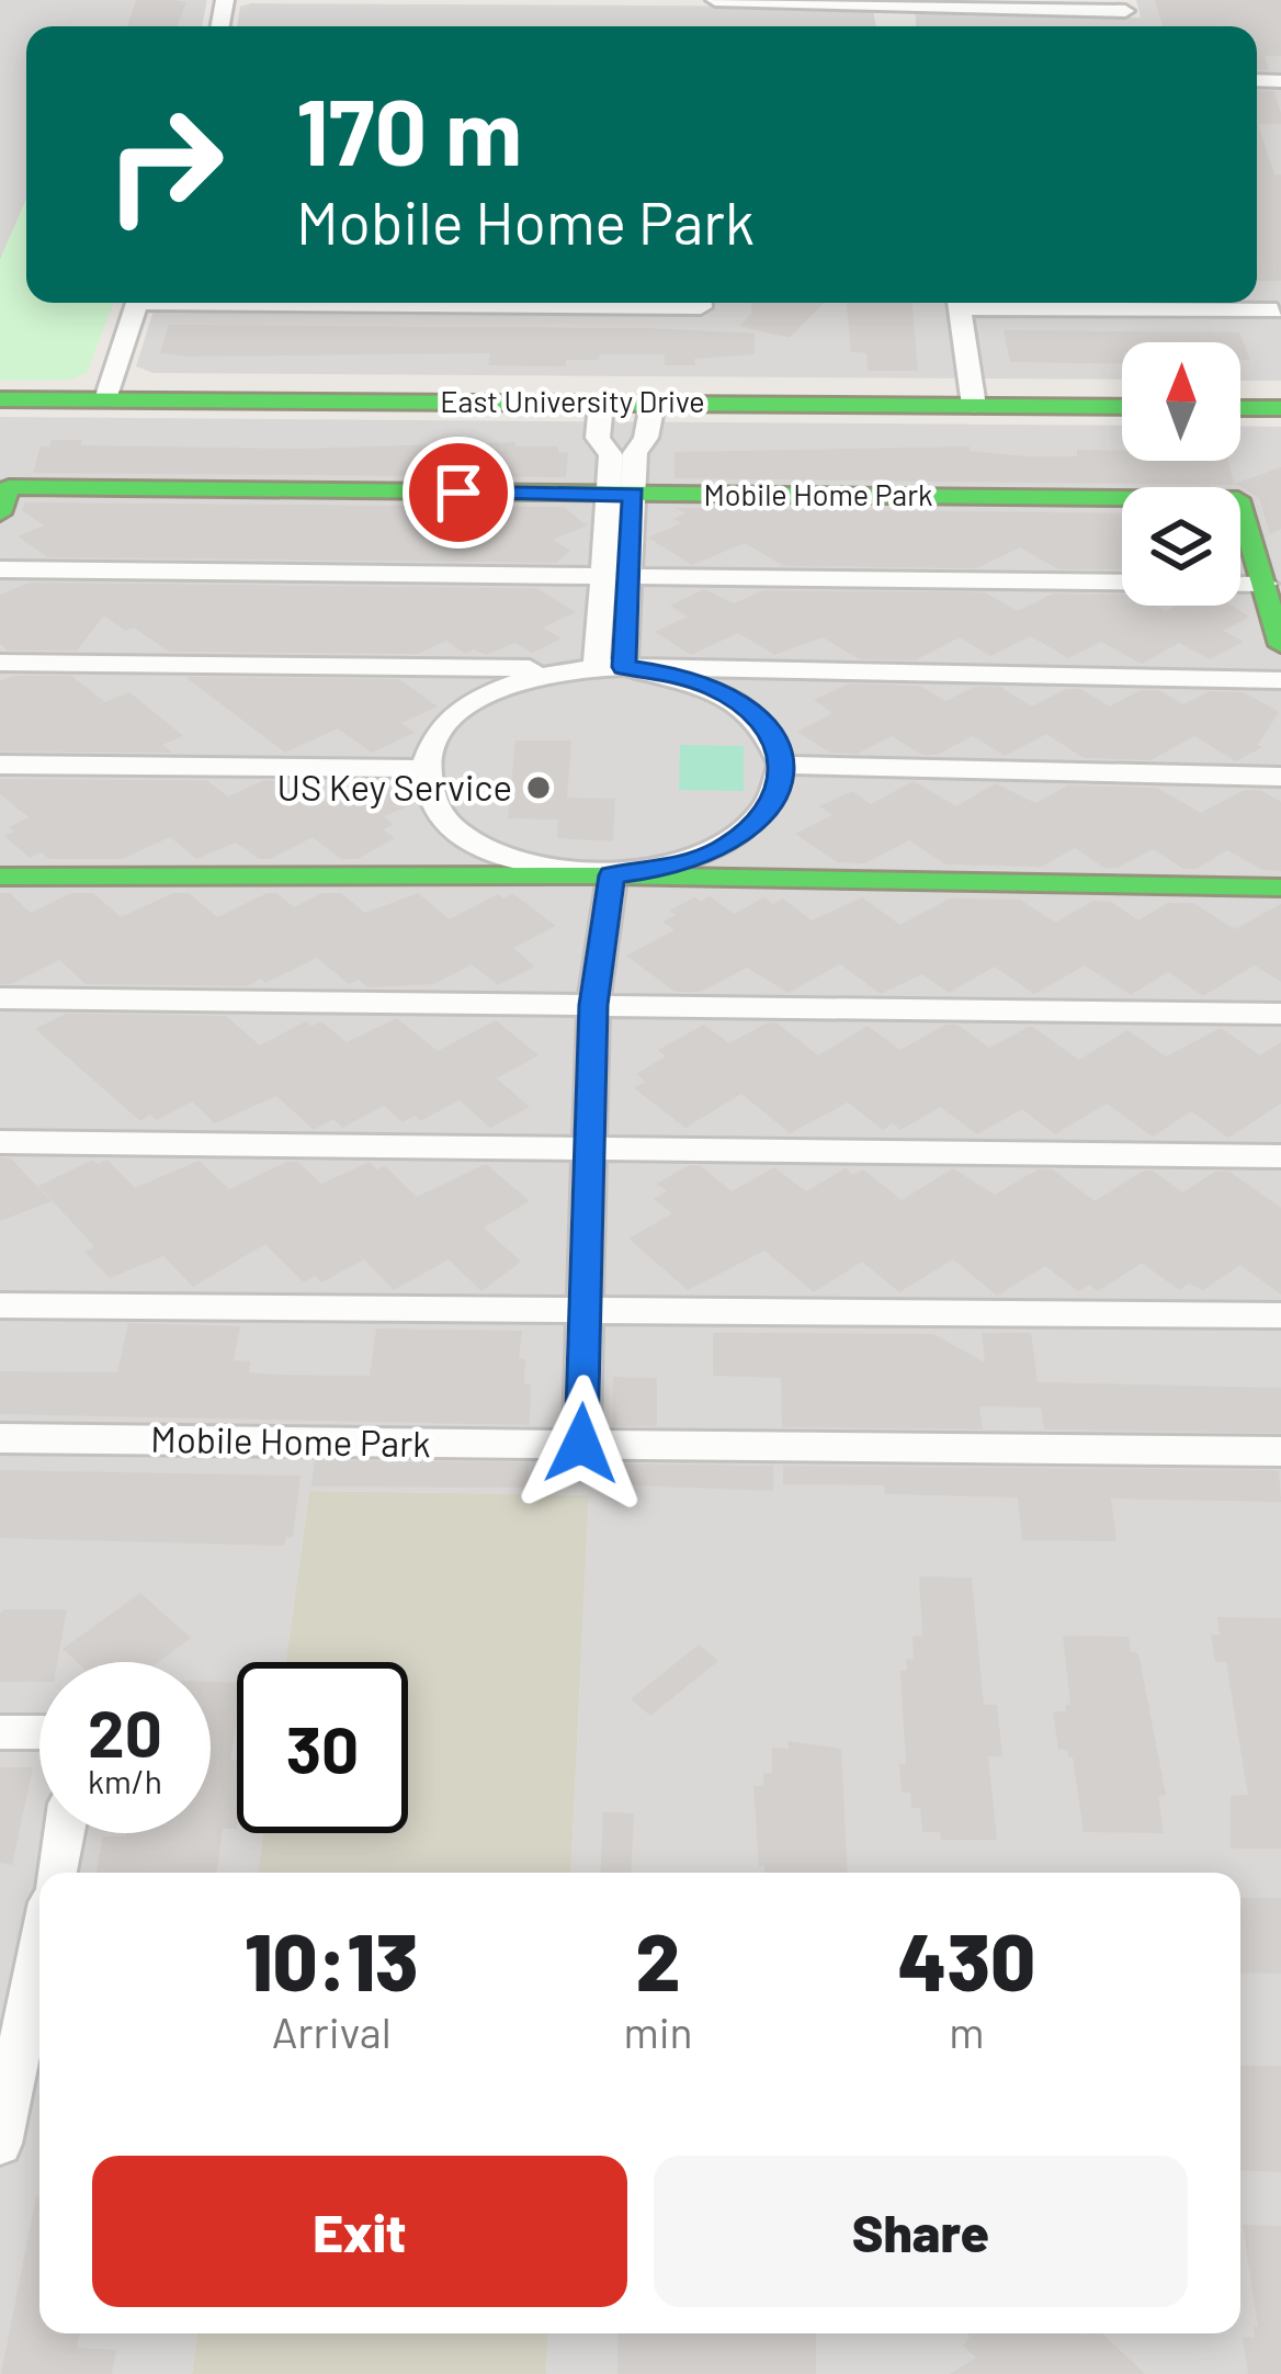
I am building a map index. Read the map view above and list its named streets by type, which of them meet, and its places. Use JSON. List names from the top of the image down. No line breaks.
{"streets":{"street":["East University Drive","Mobile Home Park"]},"places":["US Key Service"],"north":"top","page":{"turn":["170 m","Mobile Home Park"],"speed":"20 km/h","limit":"30","eta":["10:13","Arrival","2","min","430","m"],"buttons":["Exit","Share"]}}
